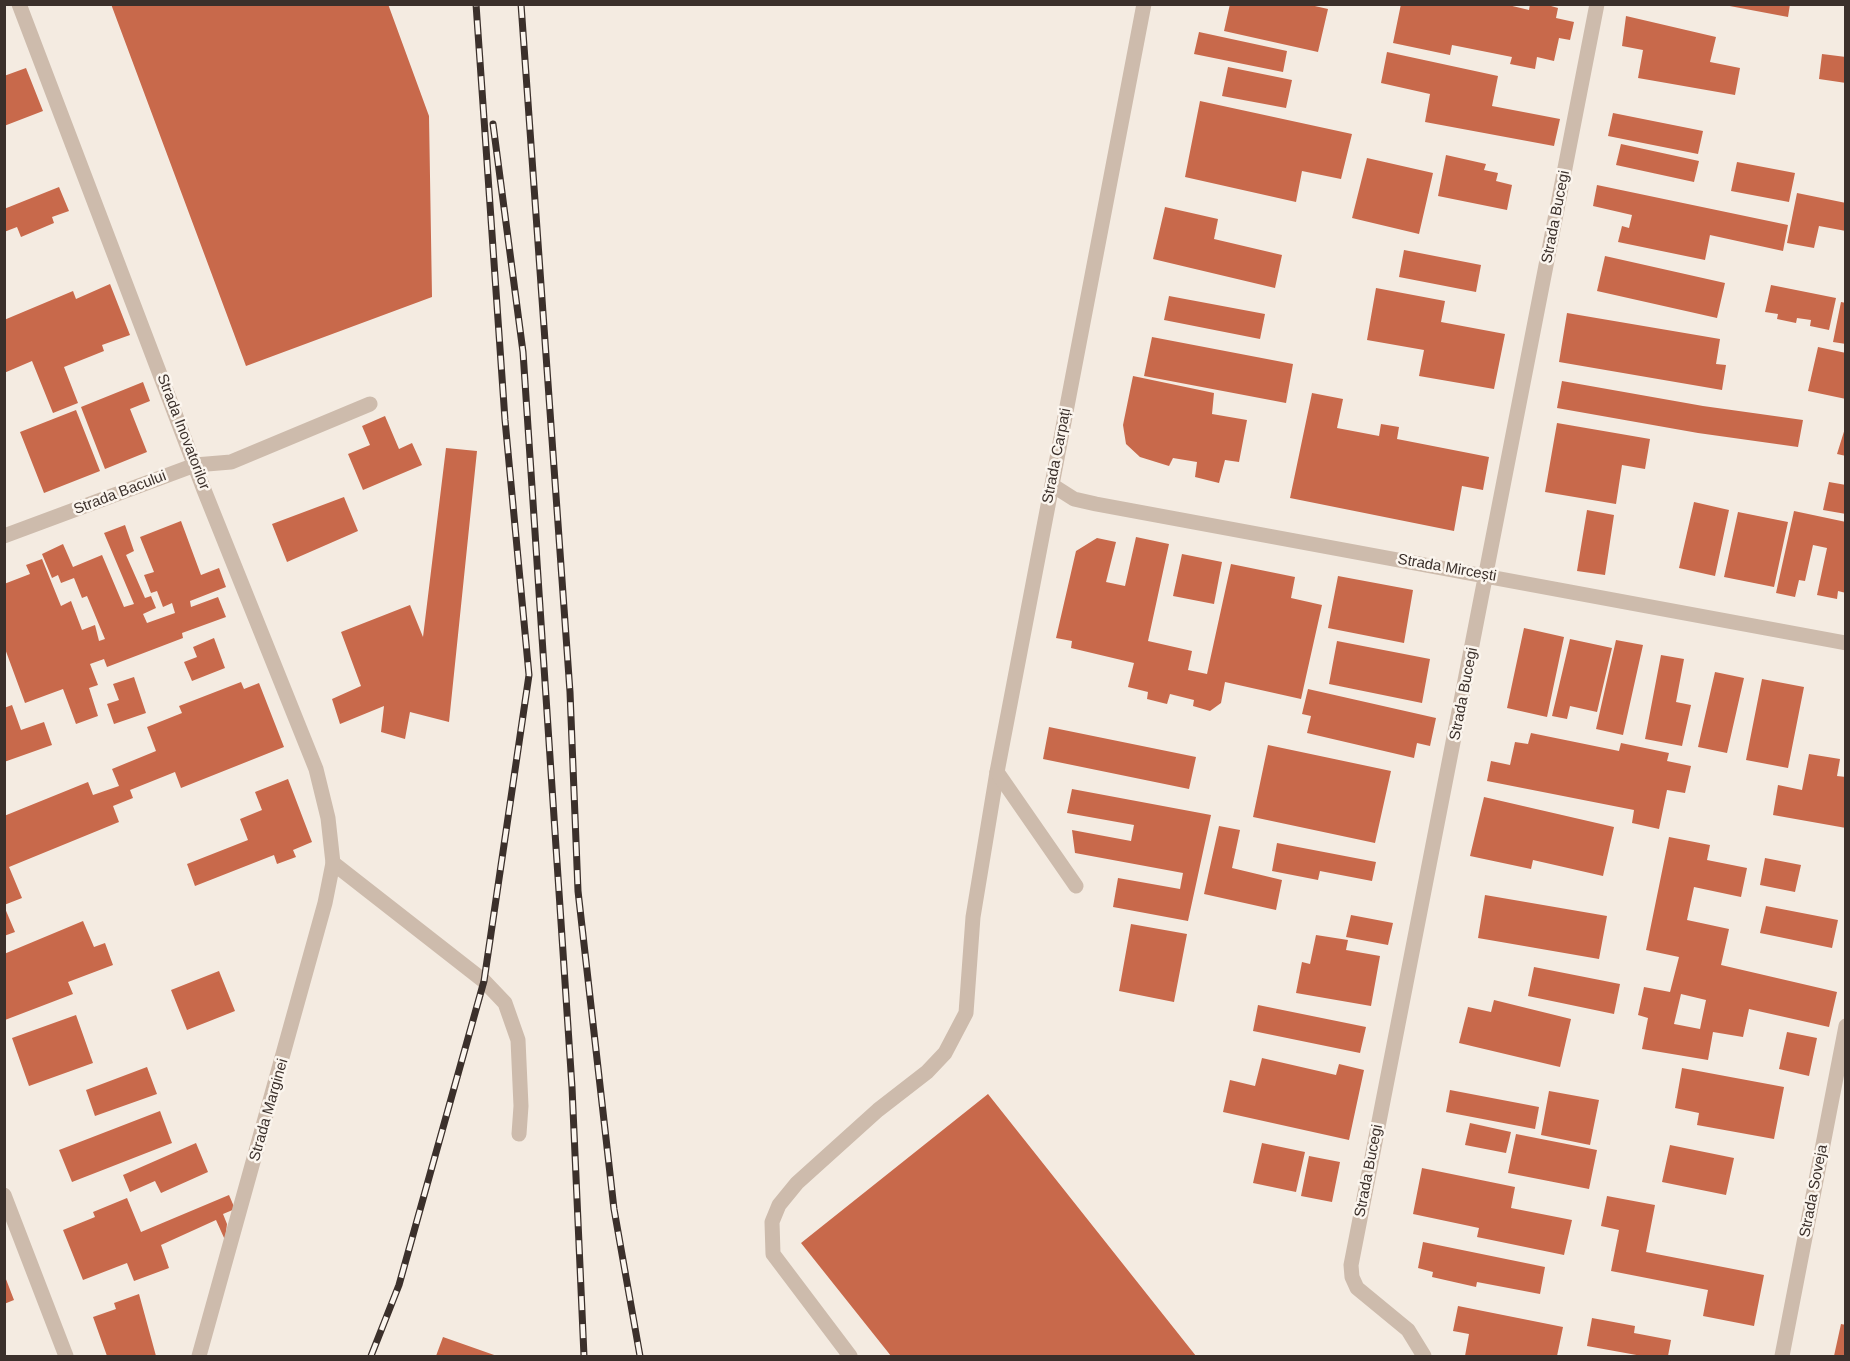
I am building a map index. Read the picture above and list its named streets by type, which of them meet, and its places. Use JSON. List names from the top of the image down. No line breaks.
{"streets":{"street":["Strada Bucegi","Strada Inovatorilor","Strada Carpați","Strada Bacului","Strada Mircești","Strada Marginei","Strada Soveja"]},"crossings":[["Strada Bucegi","Strada Mircești"],["Strada Inovatorilor","Strada Bacului"],["Strada Inovatorilor","Strada Marginei"],["Strada Carpați","Strada Mircești"]]}
